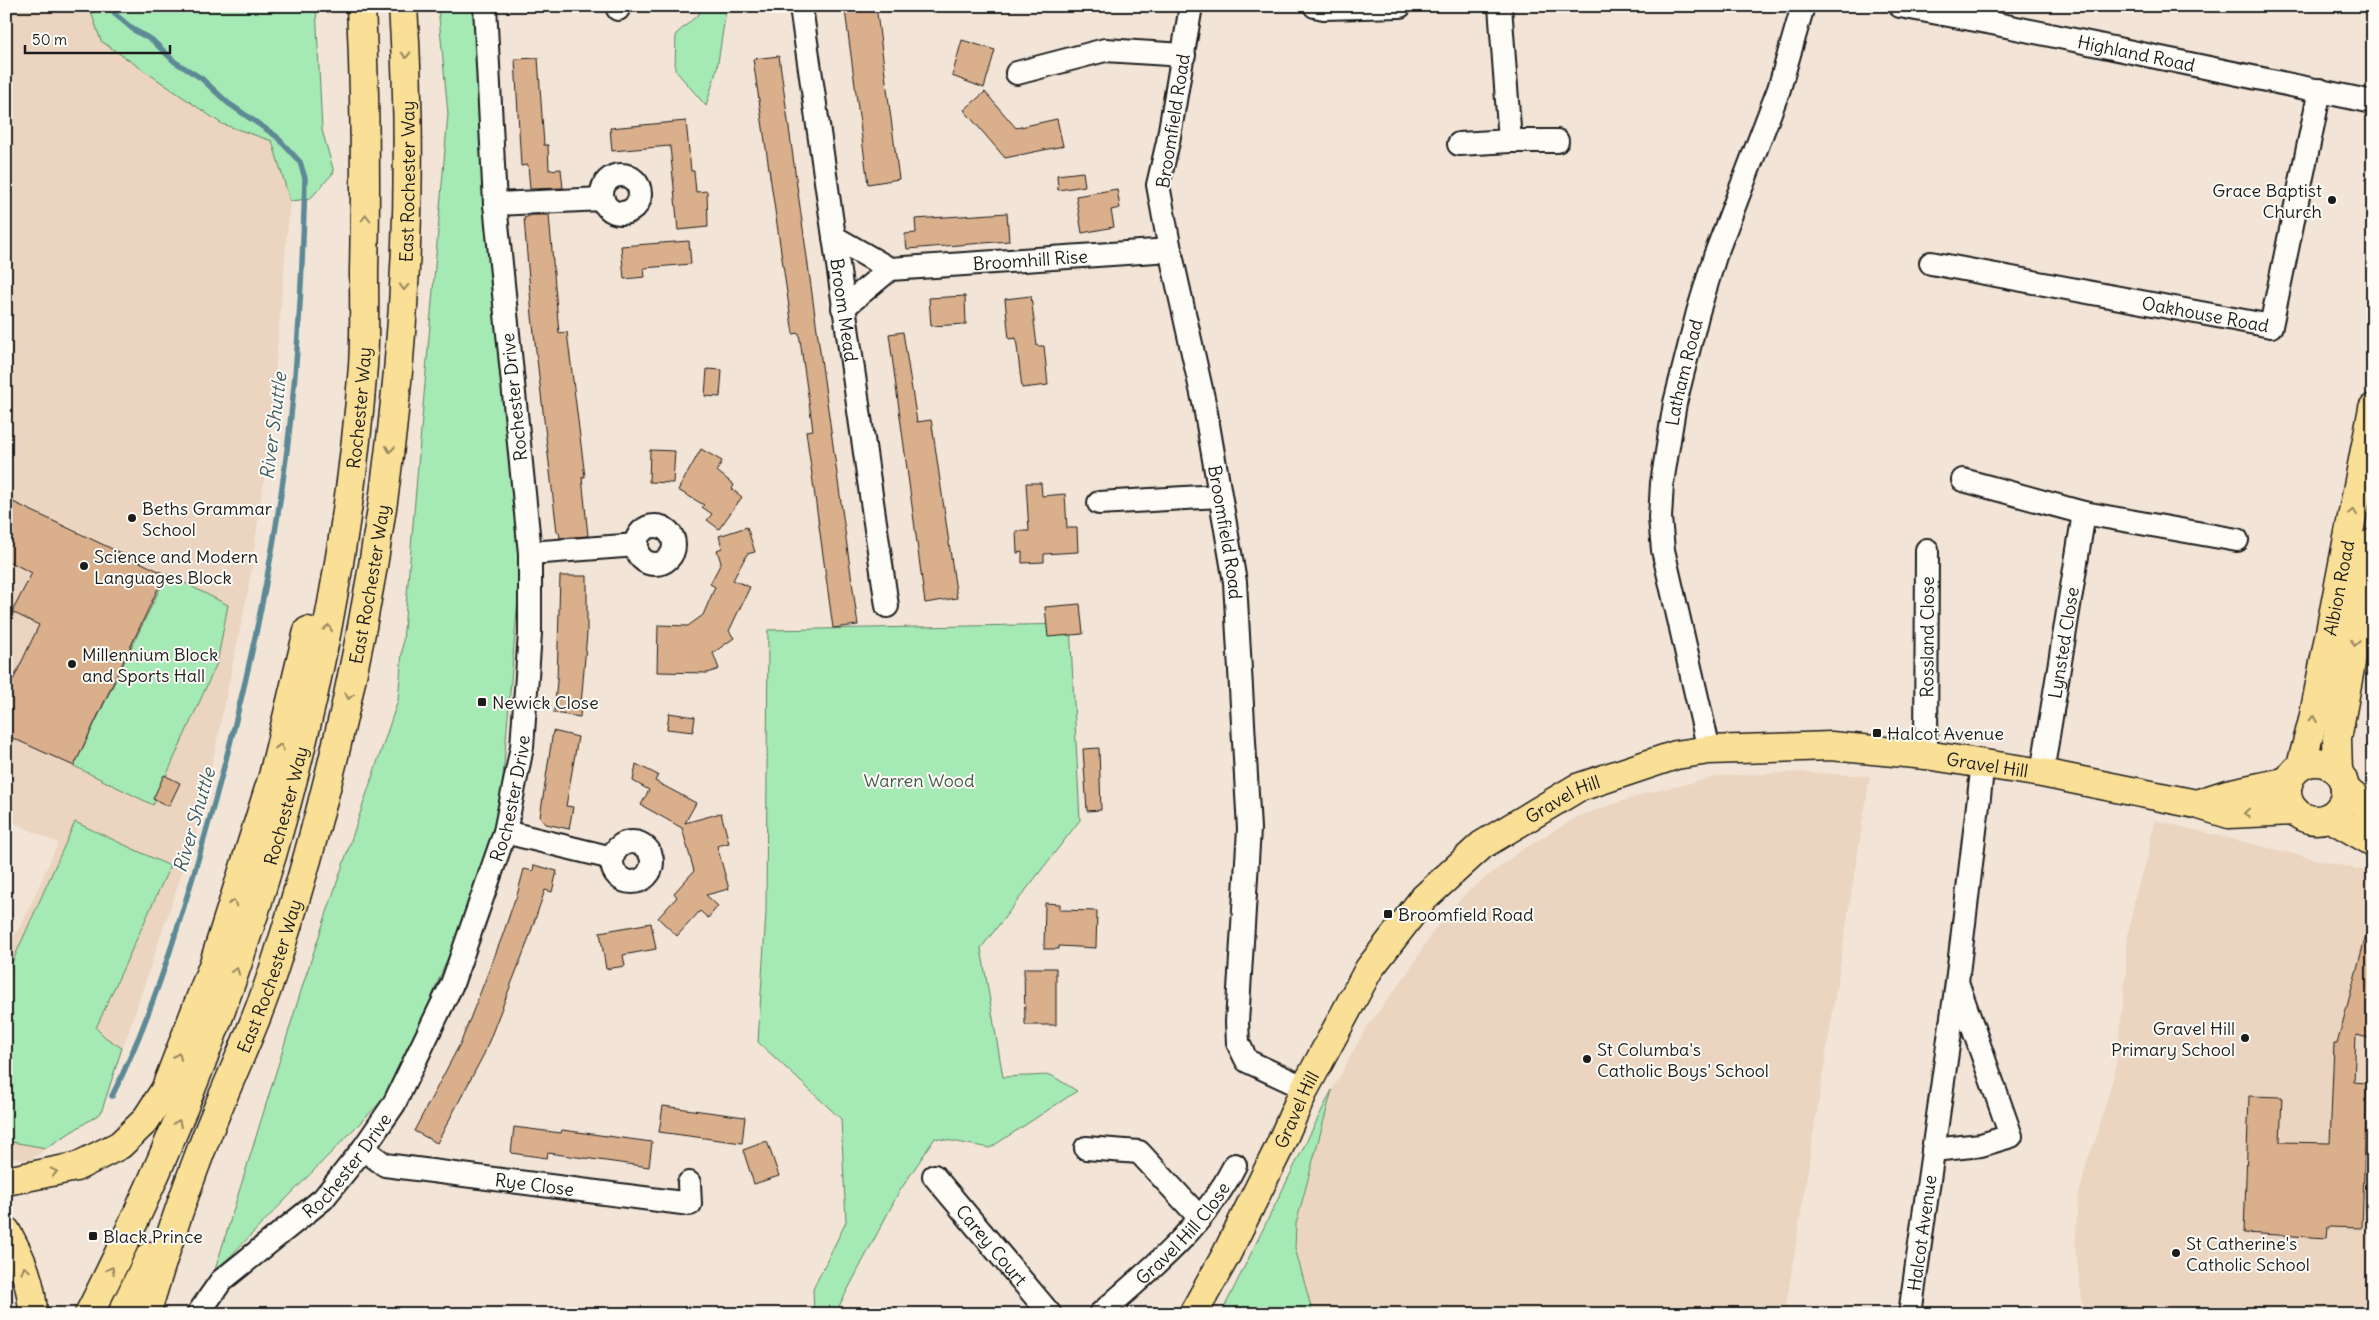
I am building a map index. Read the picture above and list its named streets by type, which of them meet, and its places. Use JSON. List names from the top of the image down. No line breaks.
{"streets":{"main road":["East Rochester Way","Rochester Way","Albion Road","Gravel Hill"],"street":["Highland Road","Broomfield Road","Broomhill Rise","Broom Mead","Oakhouse Road","Latham Road","Rochester Drive","Rossland Close","Lynsted Close","Rye Close","Gravel Hill Close","Halcot Avenue","Carey Court"]},"crossings":[["Highland Road","Oakhouse Road"],["Broomfield Road","Broomhill Rise"],["Broomfield Road","Gravel Hill"],["Latham Road","Gravel Hill"],["Rochester Drive","Rye Close"],["Albion Road","Gravel Hill"],["Rossland Close","Gravel Hill"],["Lynsted Close","Gravel Hill"],["Gravel Hill","Halcot Avenue"]],"water":["River Shuttle"],"parks":["Warren Wood"],"places":{"other":["Grace Baptist Church","Beths Grammar School","Science and Modern Languages Block","Millennium Block and Sports Hall","Gravel Hill Primary School","St Columba's Catholic Boys' School","St Catherine's Catholic School"],"transit":["Newick Close","Halcot Avenue","Broomfield Road","Black Prince"]},"scale_bar":"50 m"}
